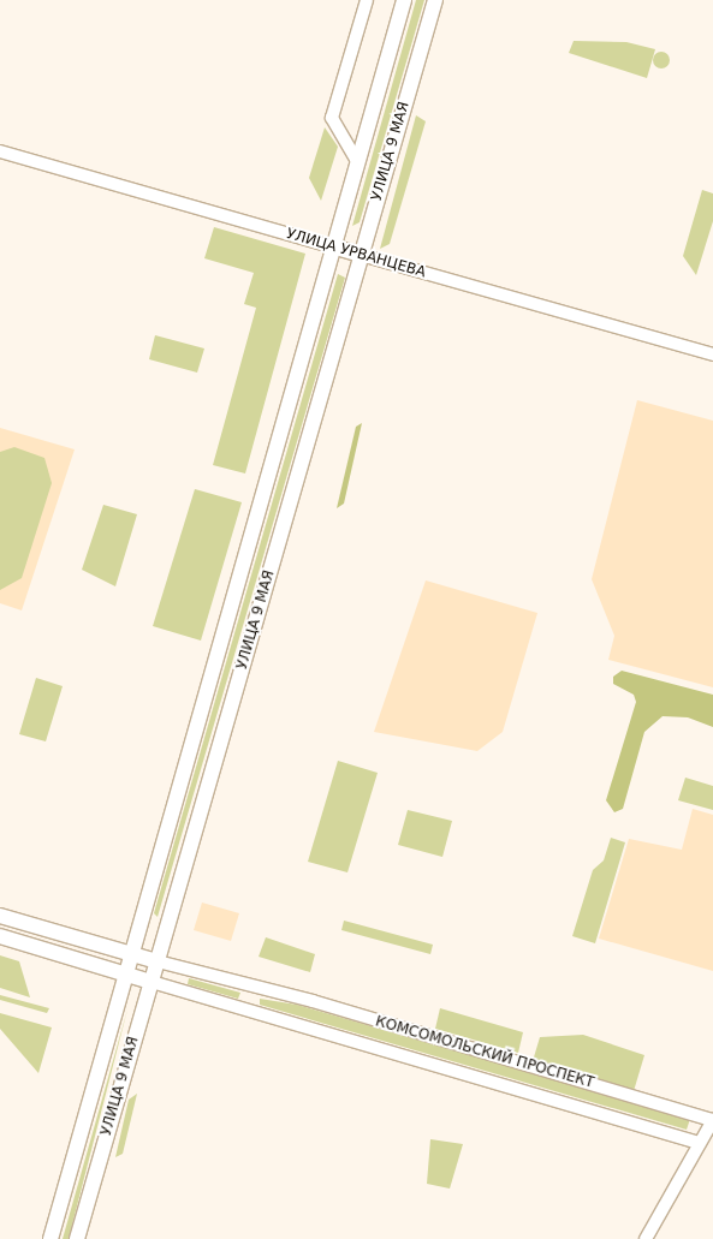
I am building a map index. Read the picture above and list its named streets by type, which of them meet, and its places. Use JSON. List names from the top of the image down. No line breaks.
{"streets":{"main road":["УЛИЦА 9 МАЯ","УЛИЦА УРВАНЦЕВА","КОМСОМОЛЬСКИЙ ПРОСПЕКТ"]},"crossings":[["УЛИЦА 9 МАЯ","УЛИЦА УРВАНЦЕВА"],["УЛИЦА 9 МАЯ","КОМСОМОЛЬСКИЙ ПРОСПЕКТ"]]}
